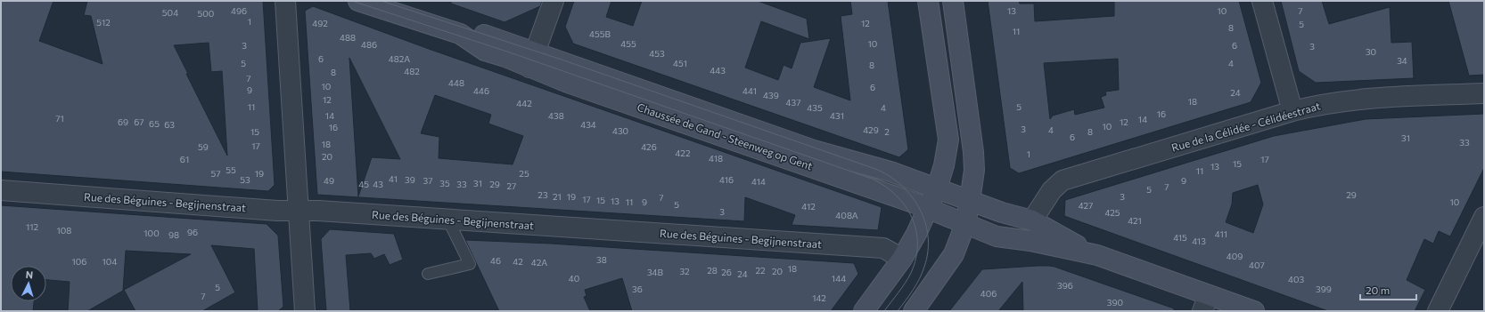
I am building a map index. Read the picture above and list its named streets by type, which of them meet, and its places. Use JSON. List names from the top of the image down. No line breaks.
{"streets":{"street":["Rue de la Célidée - Célidéestraat","Chaussée de Gand - Steenweg op Gent","Rue des Béguines - Begijnenstraat"]},"crossings":[["Rue de la Célidée - Célidéestraat","Chaussée de Gand - Steenweg op Gent"]],"house_numbers":["496","13","10","7","504","500","1","512","492","12","5","8","11","455B","488","455","10","486","3","6","3","30","453","6","482A","34","5","451","4","8","443","482","8","7","448","10","6","9","446","441","24","439","12","18","437","442","11","5","435","4","16","14","438","431","71","14","69","67","12","65","63","434","10","16","3","429","4","430","15","2","8","6","31","33","18","17","59","426","422","1","20","418","61","17","15","13","55","11","57","19","25","41","53","39","416","49","37","9","414","35","31","45","43","33","29","27","7","5","23","29","21","19","3","7","17","15","13","11","9","10","5","427","412","3","425","408A","421","112","108","96","100","411","98","415","413","409","38","46","106","104","42","42A","407","18","28","22","32","20","34B","26","24","40","144","403","396","5","36","399","406","7","142","390"],"scale_bar":"20 m","north":"top"}
